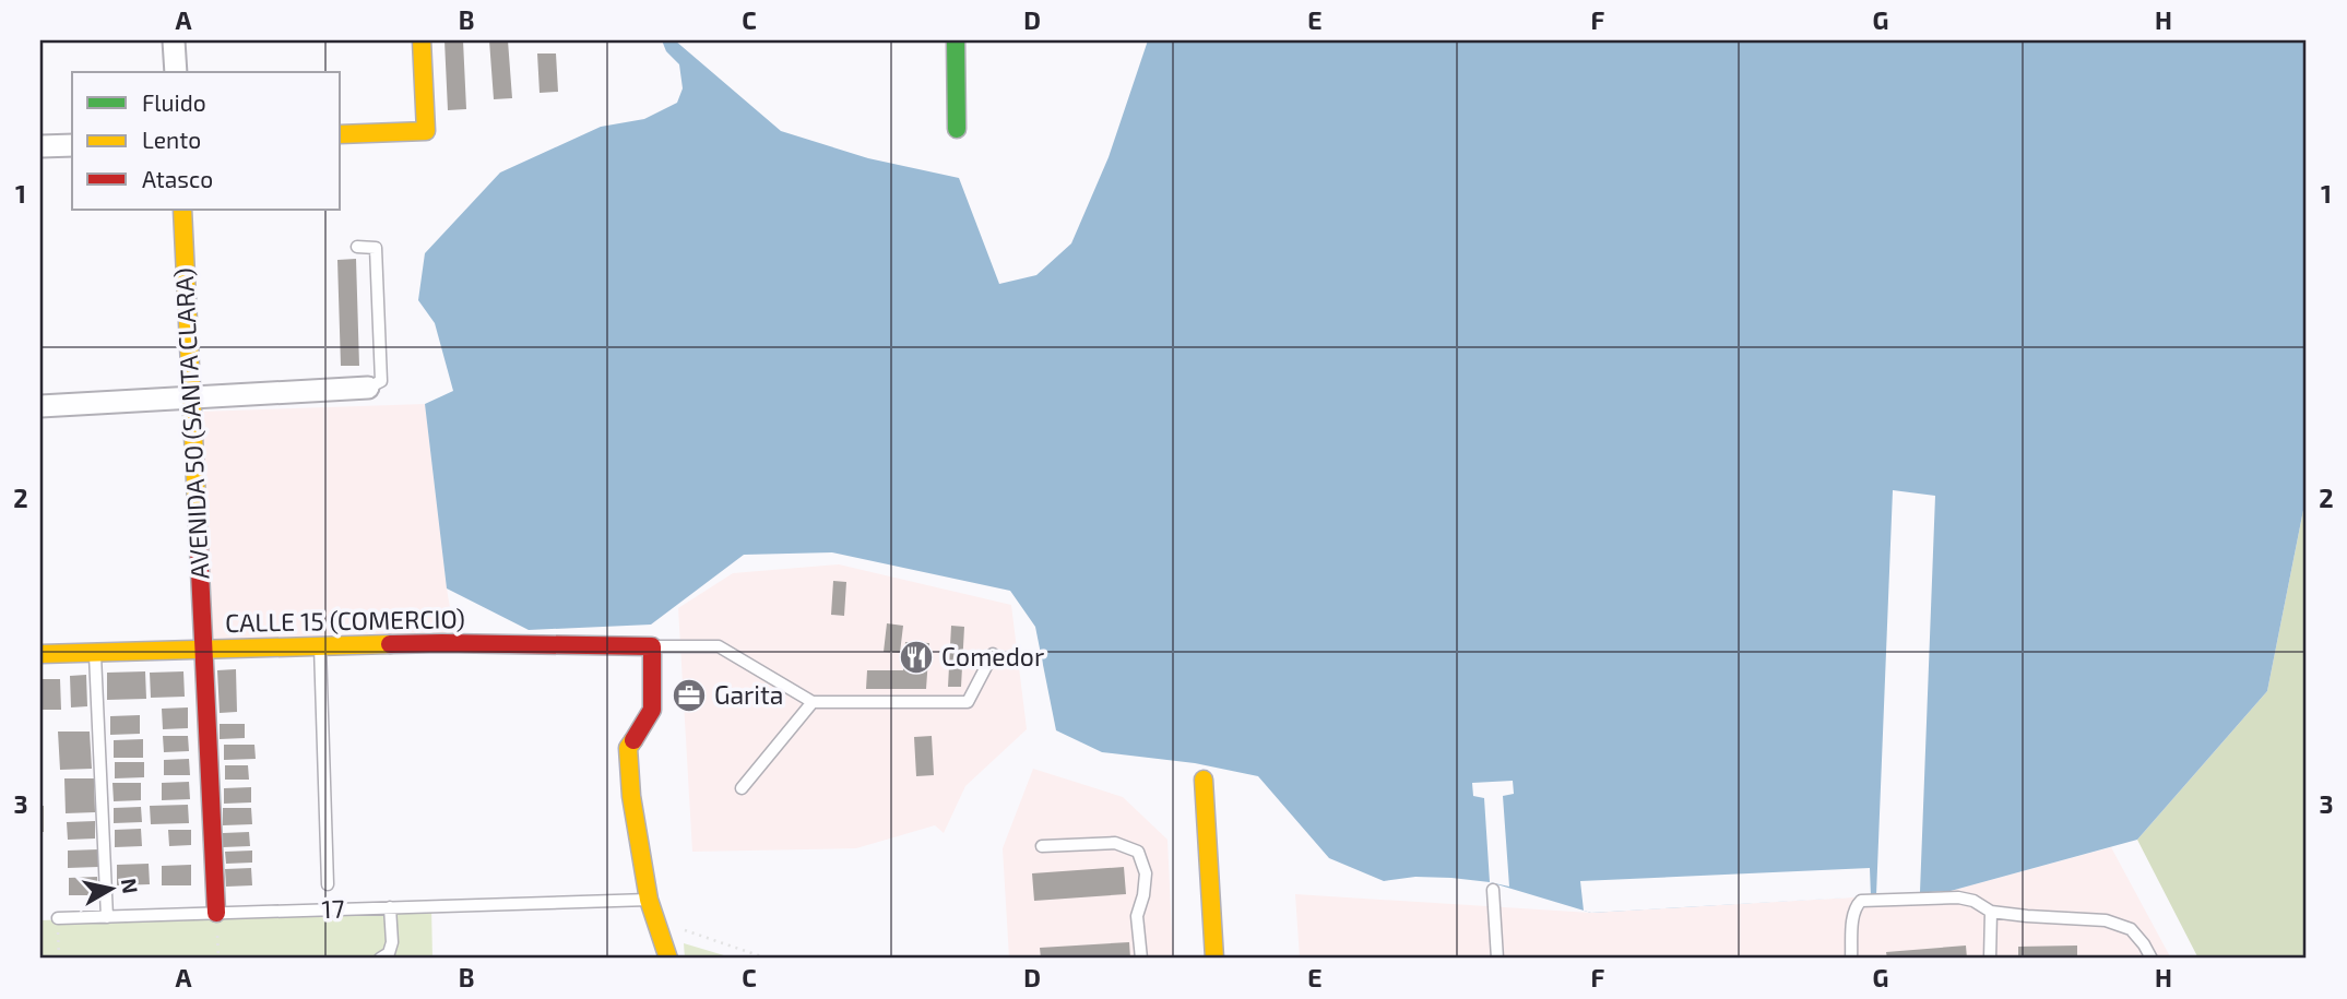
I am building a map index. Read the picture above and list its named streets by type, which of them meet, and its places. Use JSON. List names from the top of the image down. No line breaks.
{"streets":{"street":["AVENIDA 50 (SANTA CLARA)","CALLE 15 (COMERCIO)"],"lane":["17"]},"crossings":[["AVENIDA 50 (SANTA CLARA)","CALLE 15 (COMERCIO)"],["AVENIDA 50 (SANTA CLARA)","17"]],"places":{"restaurant":["Comedor"],"office":["Garita"]},"legend":["Fluido","Lento","Atasco"],"north":"right","grid":{"columns":["A","B","C","D","E","F","G","H"],"rows":["1","2","3"]}}
